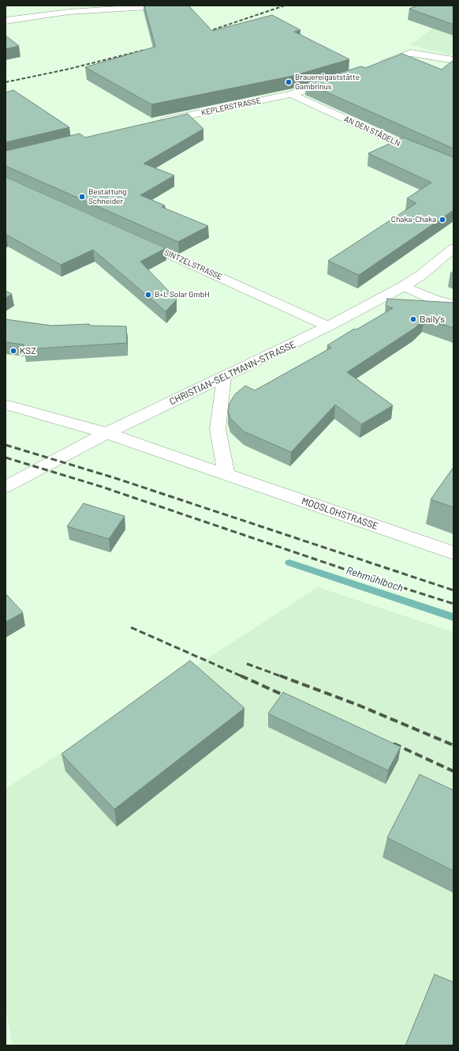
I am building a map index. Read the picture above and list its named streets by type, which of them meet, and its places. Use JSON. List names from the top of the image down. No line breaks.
{"streets":{"street":["KEPLERSTRASSE","AN DEN STÄDELN","SINTZELSTRASSE","CHRISTIAN-SELTMANN-STRASSE","MOOSLOHSTRASSE"]},"crossings":[["KEPLERSTRASSE","AN DEN STÄDELN"],["SINTZELSTRASSE","CHRISTIAN-SELTMANN-STRASSE"],["CHRISTIAN-SELTMANN-STRASSE","MOOSLOHSTRASSE"]],"water":["Rehmühlbach"],"places":["Brauereigaststätte Gambrinus","Bestattung Schneider","Chaka-Chaka","B+L Solar GmbH","Baily's","KSZ"]}
